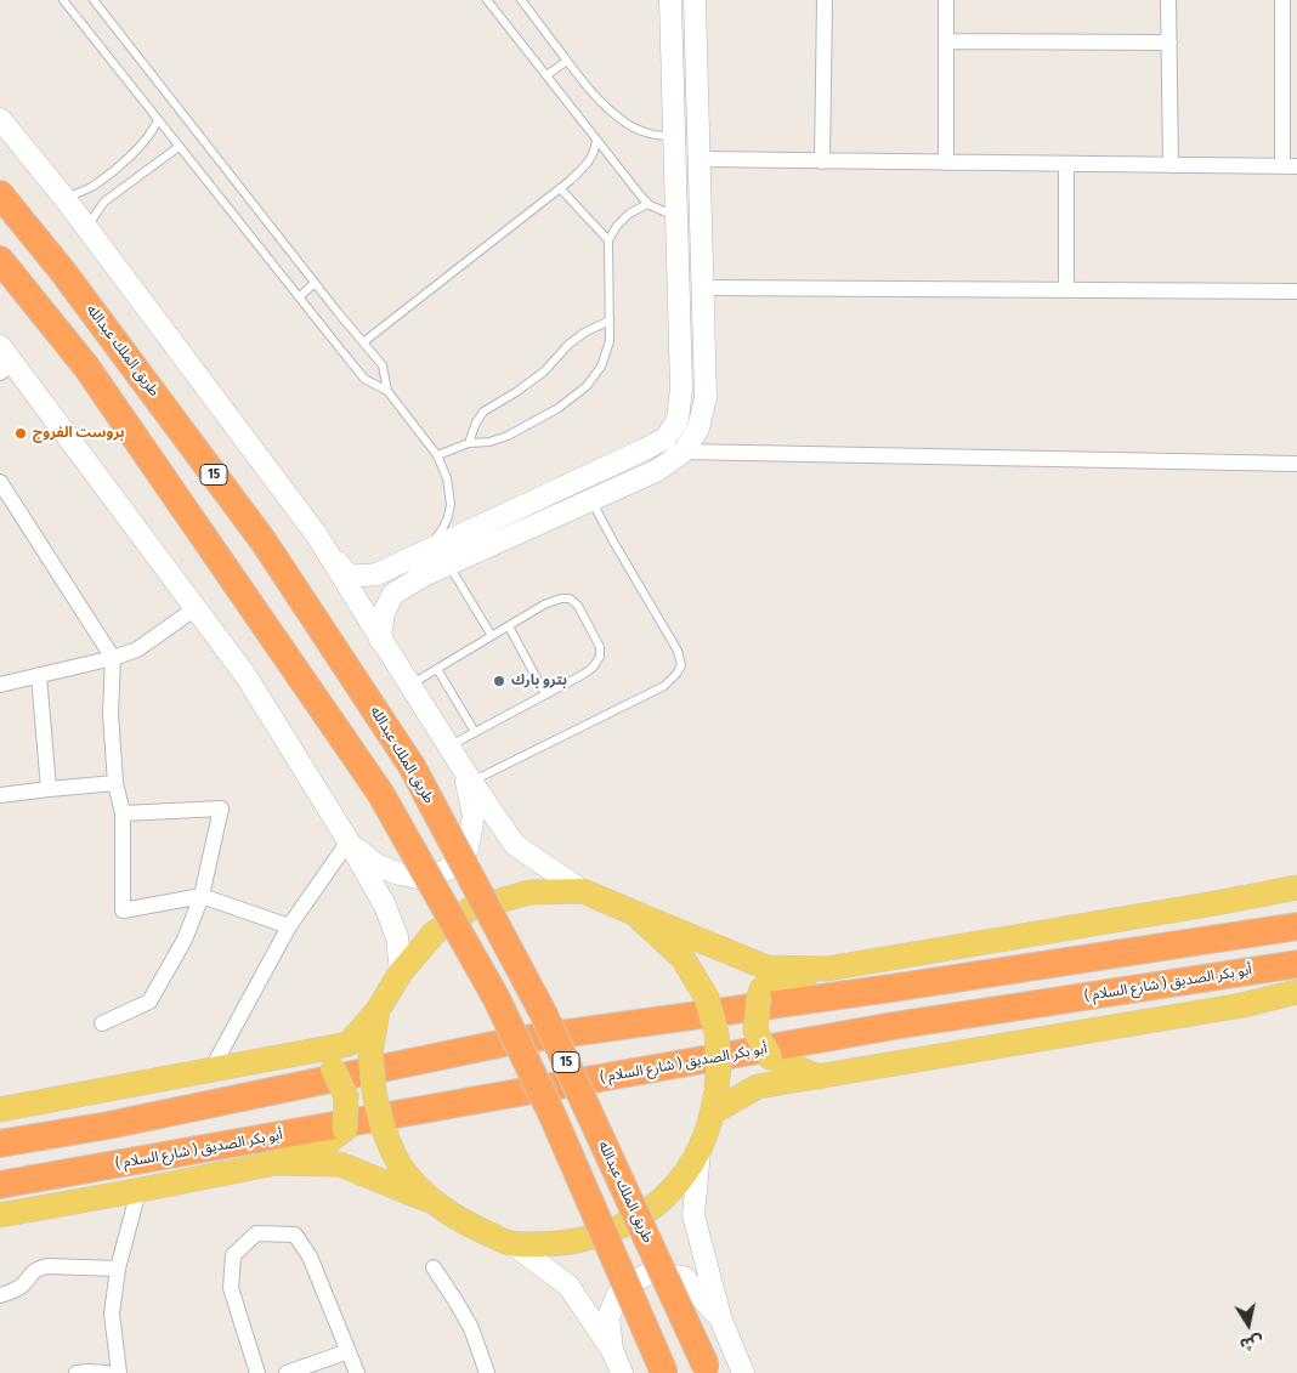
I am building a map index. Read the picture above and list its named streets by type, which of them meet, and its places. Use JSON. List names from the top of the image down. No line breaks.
{"streets":{"highway":["طريق الملك عبدالله","15","( شارع السلام ) أبو بكر الصديق"]},"places":["بروست الفروج","بترو بارك"],"north":"bottom"}
